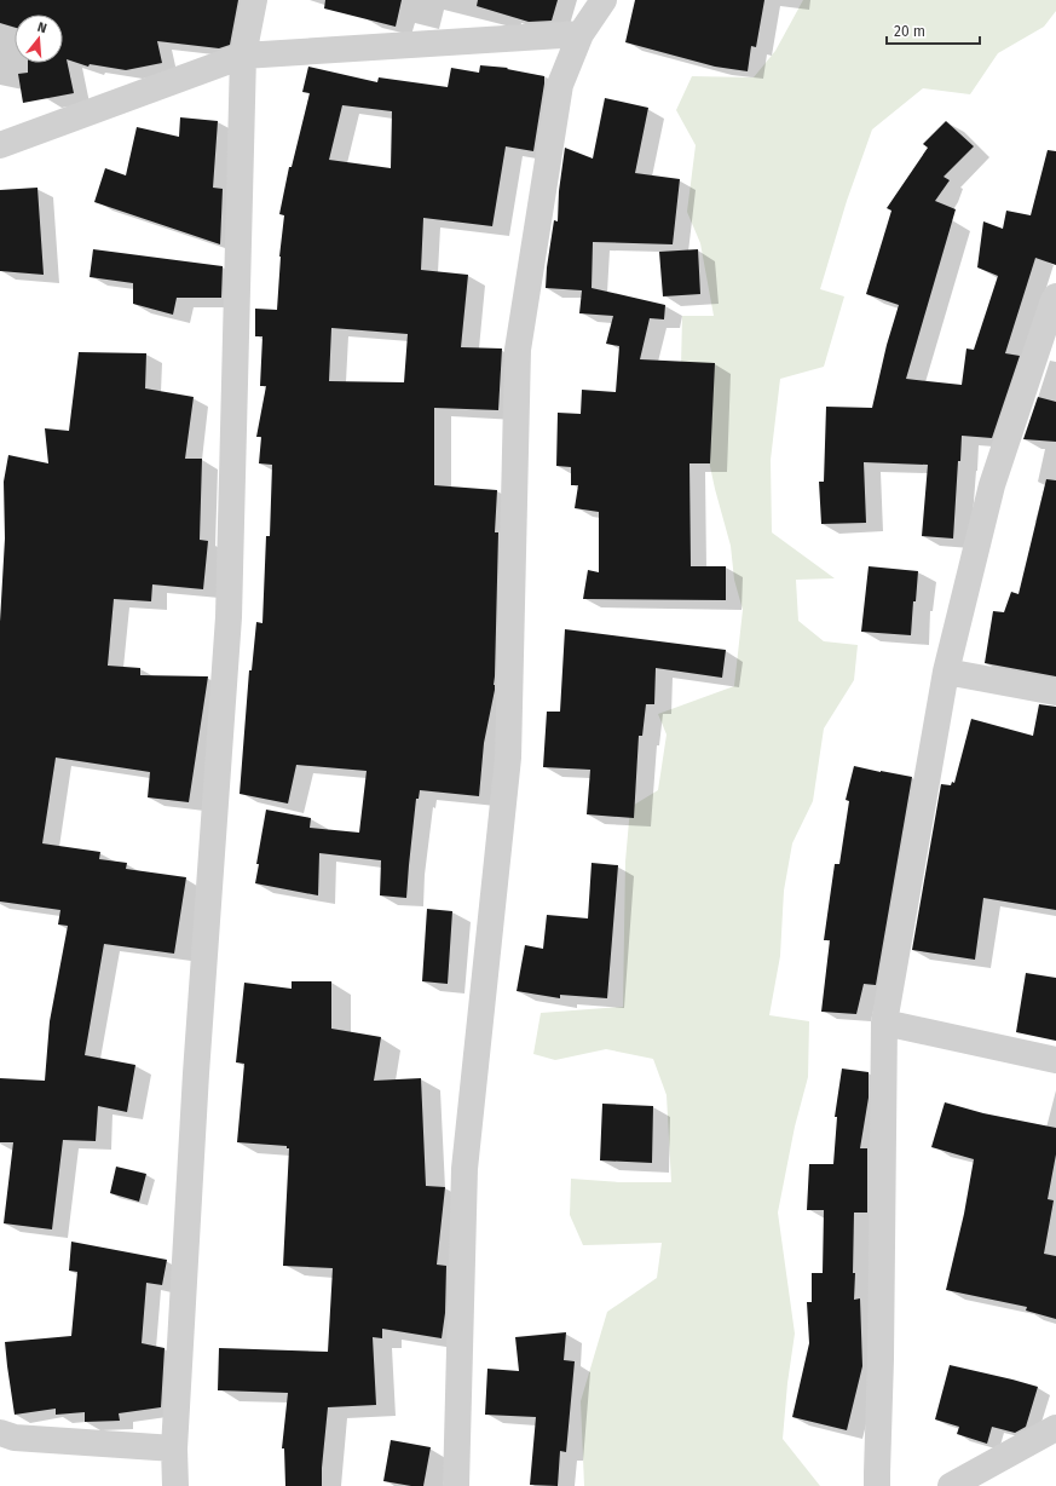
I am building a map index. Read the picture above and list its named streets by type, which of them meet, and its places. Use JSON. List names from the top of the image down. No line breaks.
{"scale_bar":"20 m","north":"top"}
